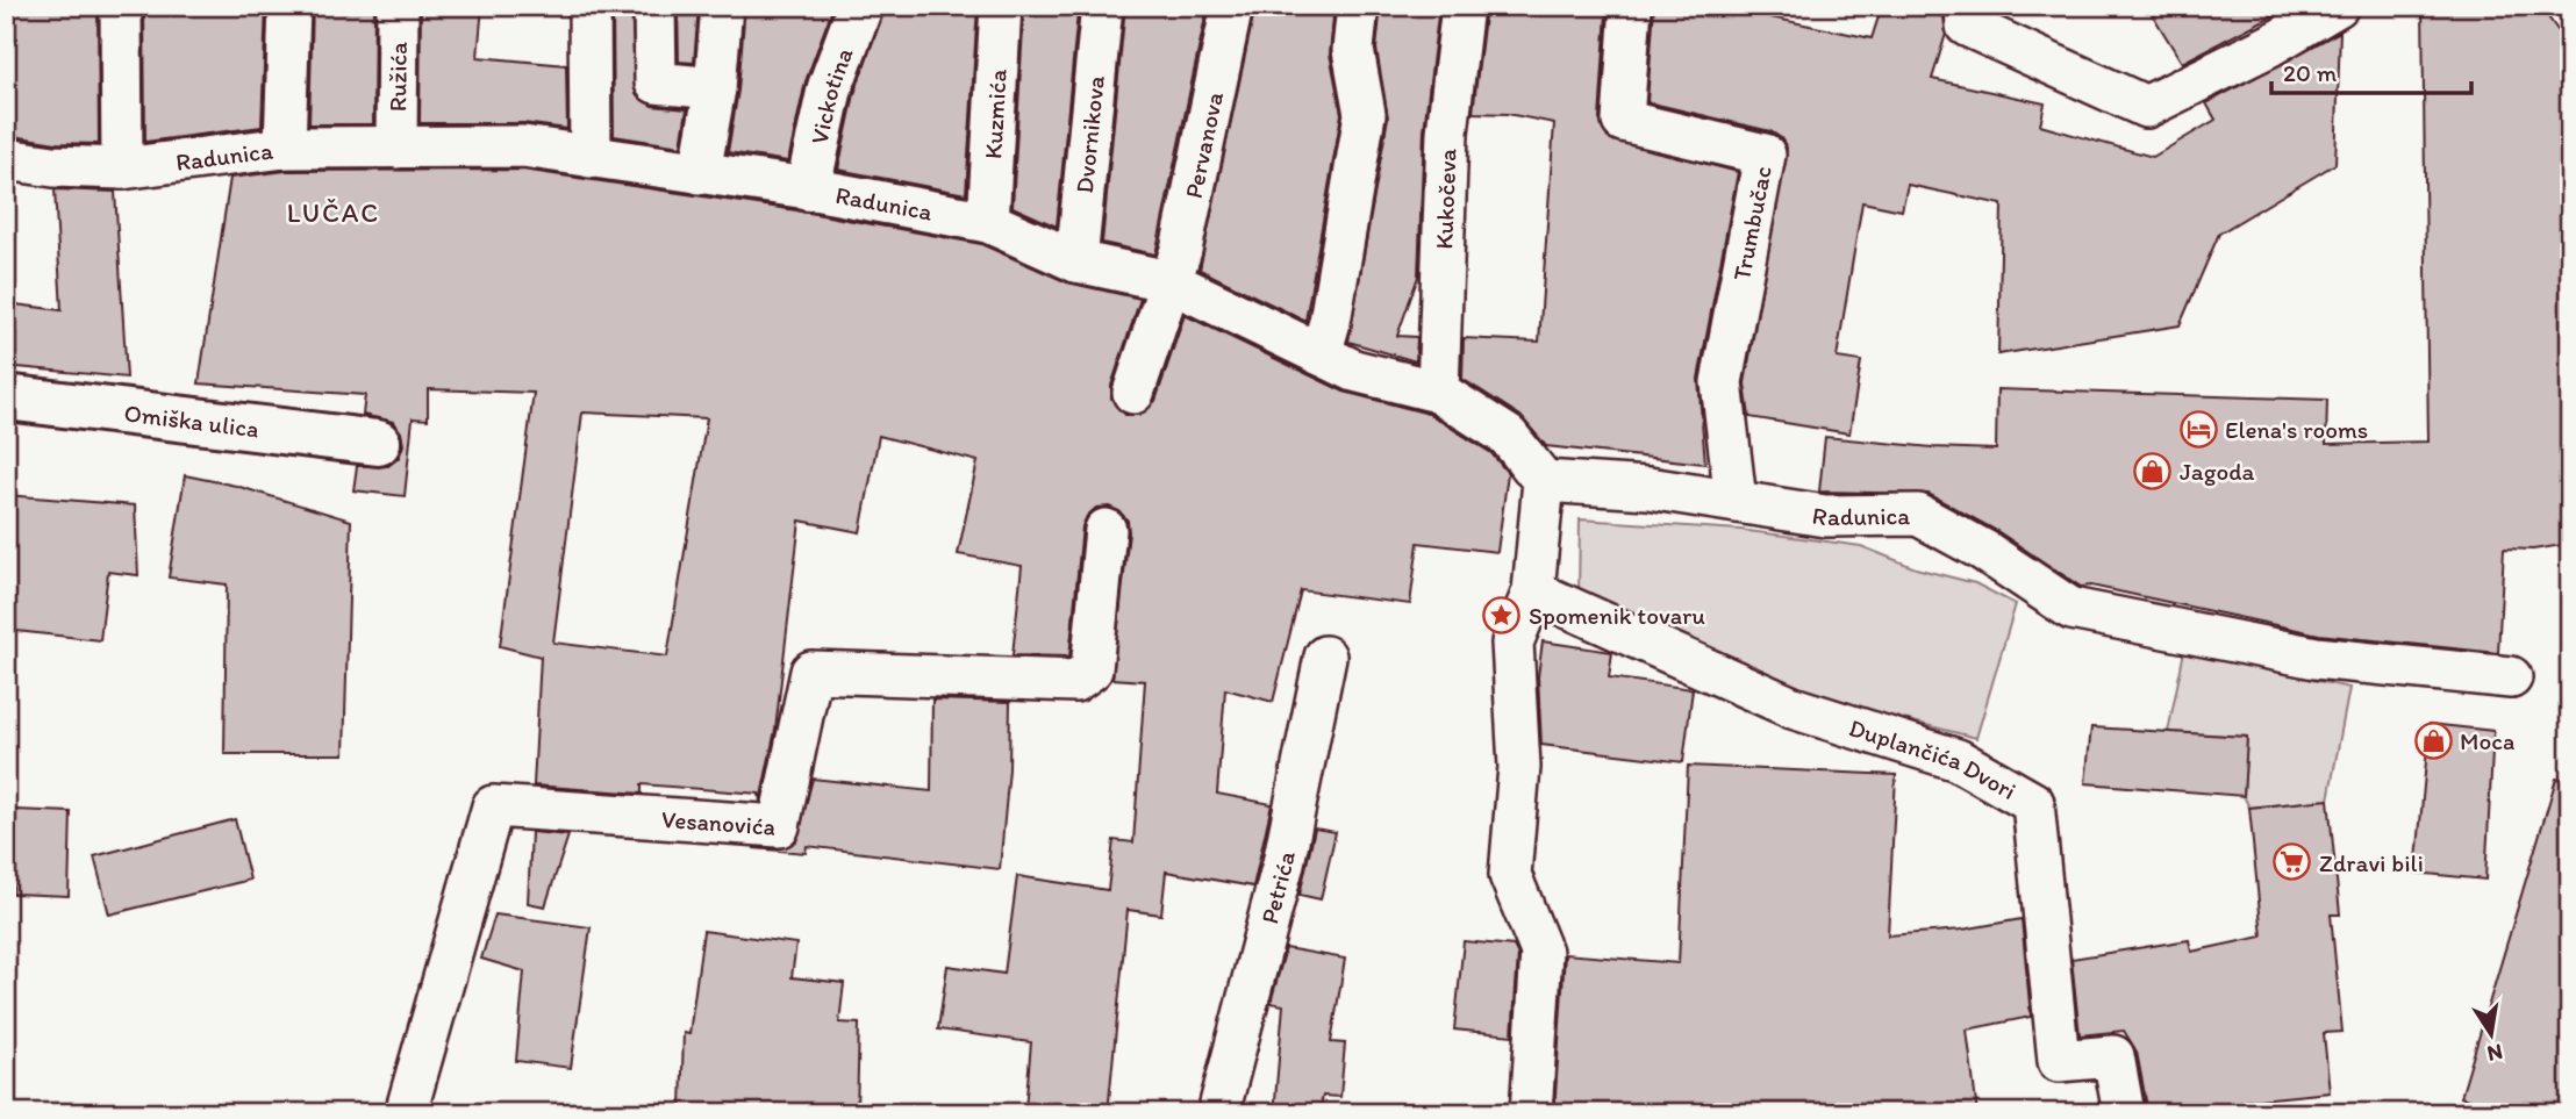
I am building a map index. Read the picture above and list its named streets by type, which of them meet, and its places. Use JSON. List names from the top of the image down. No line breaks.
{"streets":{"street":["Ružića","Vickotina","Kuzmića","Dvornikova","Pervanova","Radunica","Kukočeva","Trumbučac","Omiška ulica","Duplančića Dvori","Vesanovića","Petrića"]},"crossings":[["Ružića","Radunica"],["Vickotina","Radunica"],["Kuzmića","Radunica"],["Dvornikova","Radunica"],["Pervanova","Radunica"],["Radunica","Kukočeva"],["Radunica","Trumbučac"]],"districts":["LUČAC"],"places":{"hotel":["Elena's rooms"],"shop":["Jagoda","Moca"],"place":["Spomenik tovaru"],"supermarket":["Zdravi bili"]},"scale_bar":"20 m","north":"bottom"}
